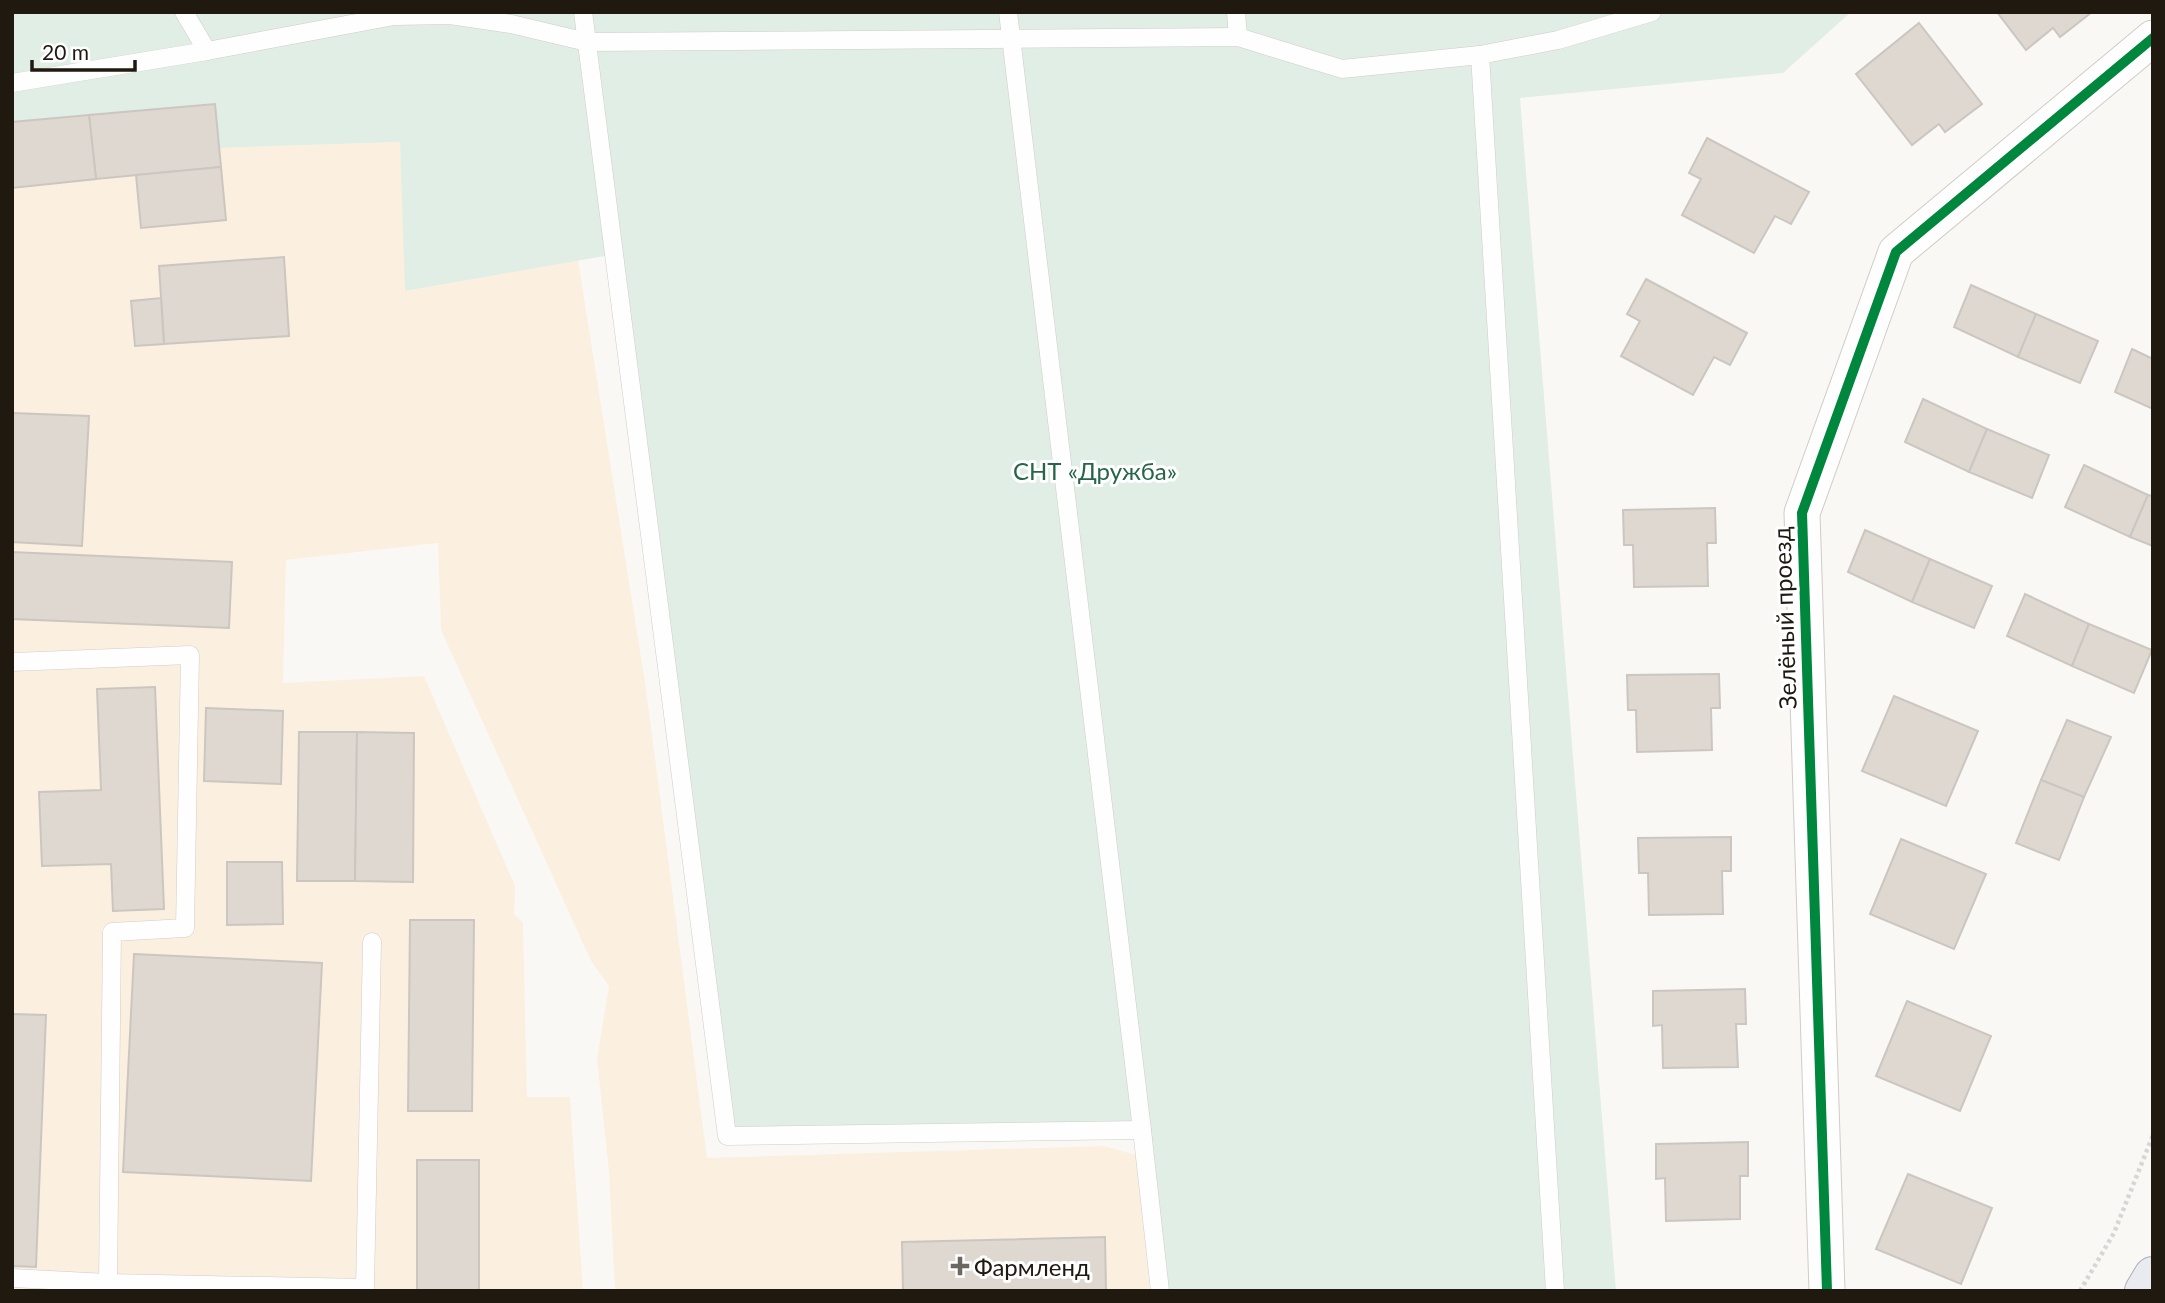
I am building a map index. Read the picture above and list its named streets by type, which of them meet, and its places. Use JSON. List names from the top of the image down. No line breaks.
{"streets":{"street":["Зелёный проезд"]},"parks":["СНТ «Дружба»"],"places":{"health":["Фармленд"]},"scale_bar":"20 m"}
